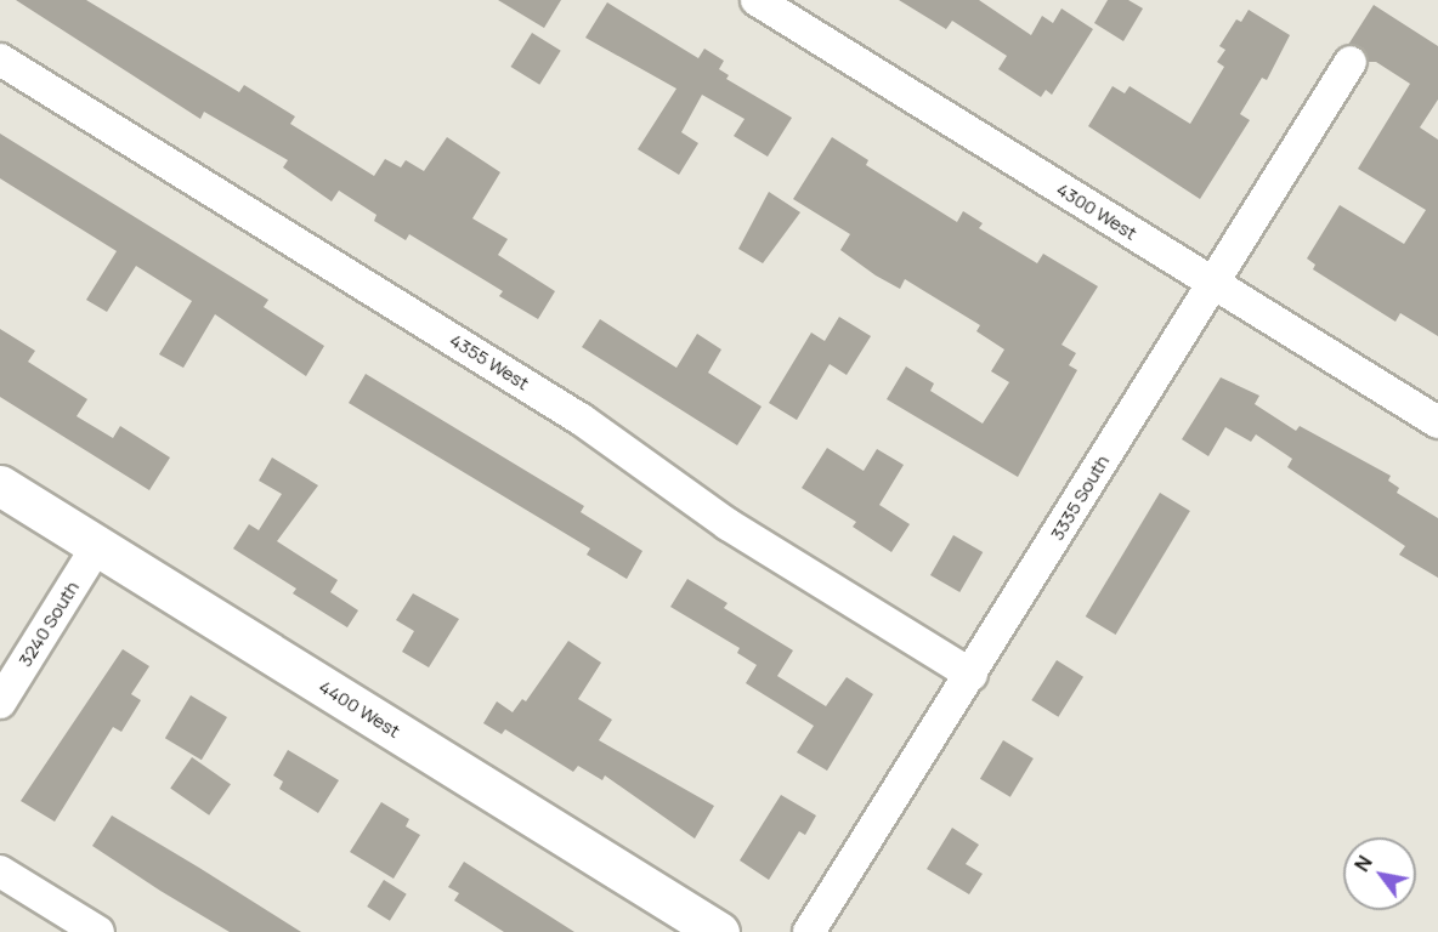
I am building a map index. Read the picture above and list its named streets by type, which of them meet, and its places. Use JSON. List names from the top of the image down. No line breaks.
{"streets":{"street":["4300 West","4355 West","3335 South","3240 South","4400 West"]},"crossings":[["4300 West","3335 South"],["4355 West","3335 South"],["3240 South","4400 West"]],"north":"top left"}
